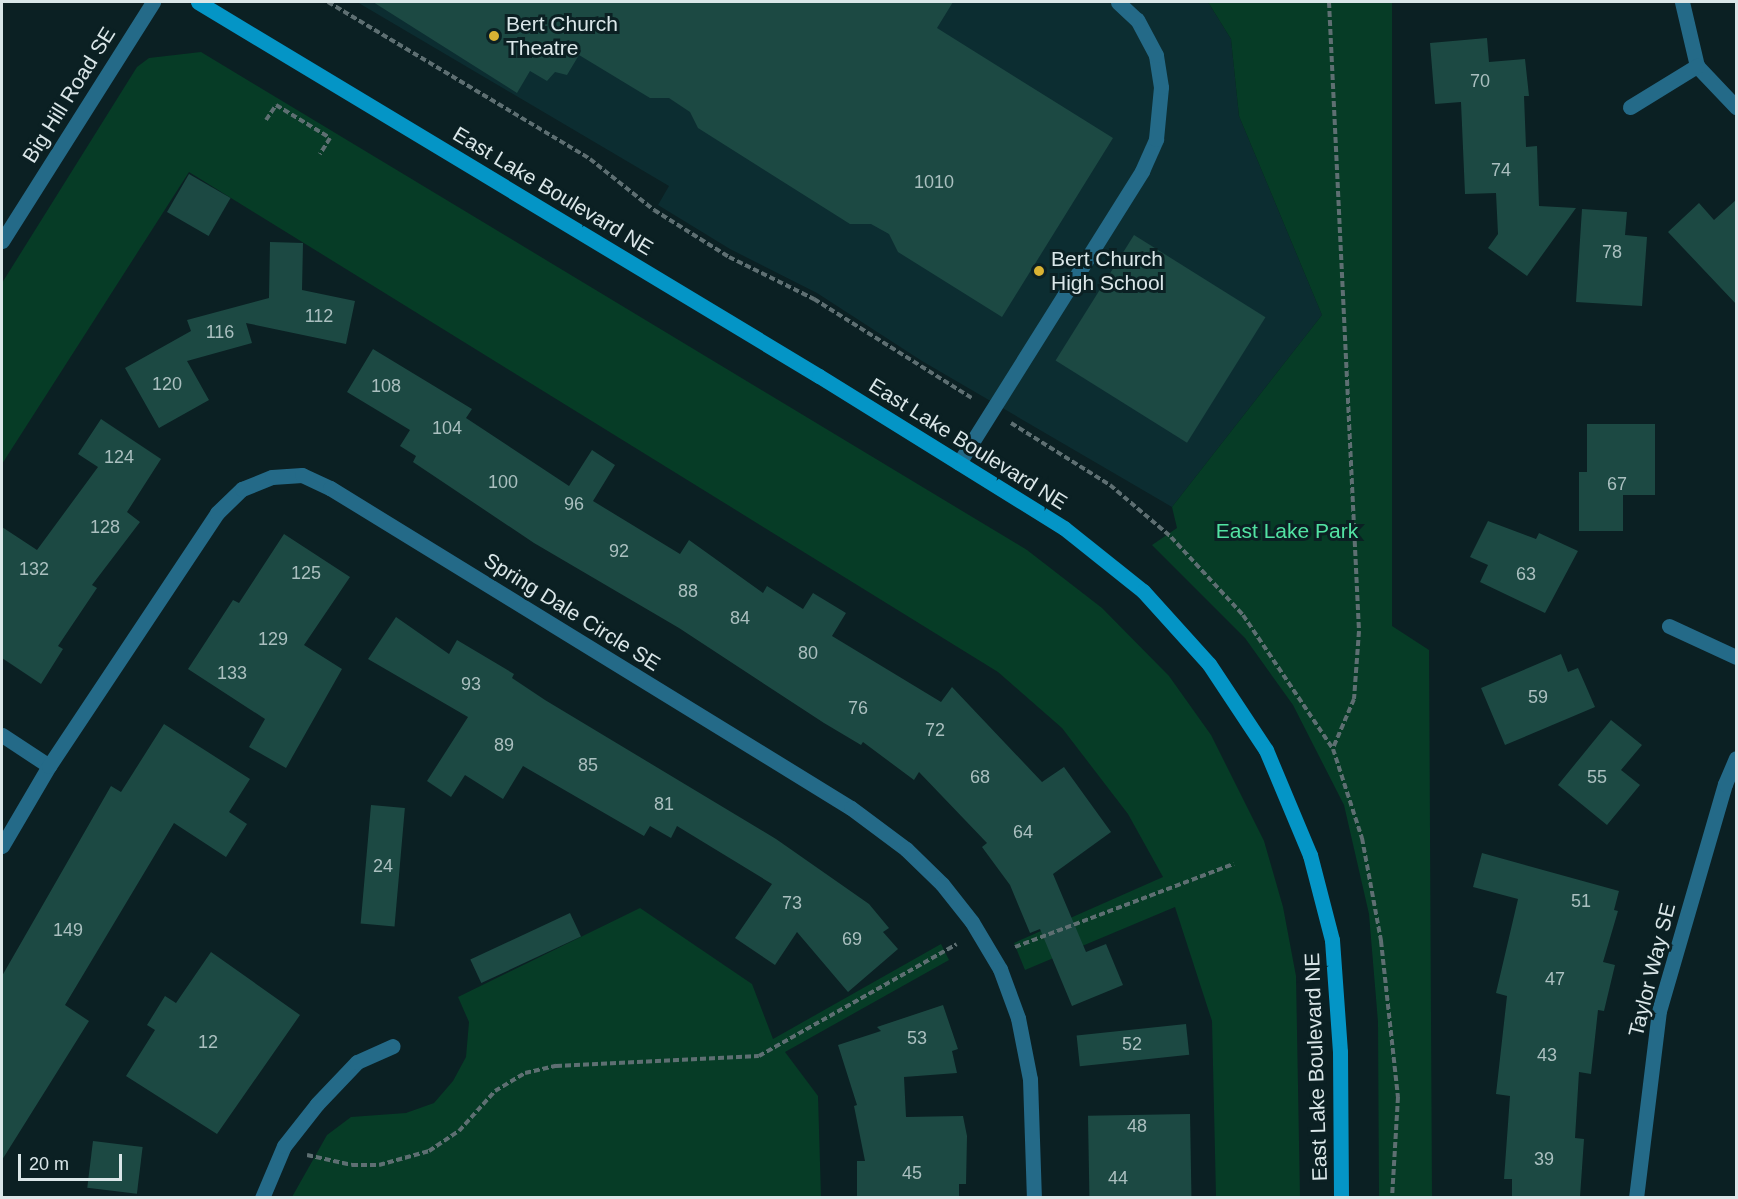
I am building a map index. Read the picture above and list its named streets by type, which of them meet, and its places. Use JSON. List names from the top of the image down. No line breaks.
{"streets":{"main road":["East Lake Boulevard NE"],"street":["Big Hill Road SE","Spring Dale Circle SE","Taylor Way SE"]},"parks":["East Lake Park"],"places":["Bert Church Theatre","Bert Church High School"],"house_numbers":["70","74","1010","78","112","116","120","108","104","124","100","67","96","128","92","132","125","63","88","84","129","80","133","93","59","76","72","89","85","68","55","81","64","24","51","73","149","69","47","53","12","52","43","48","39","45","44"],"scale_bar":"20 m"}
